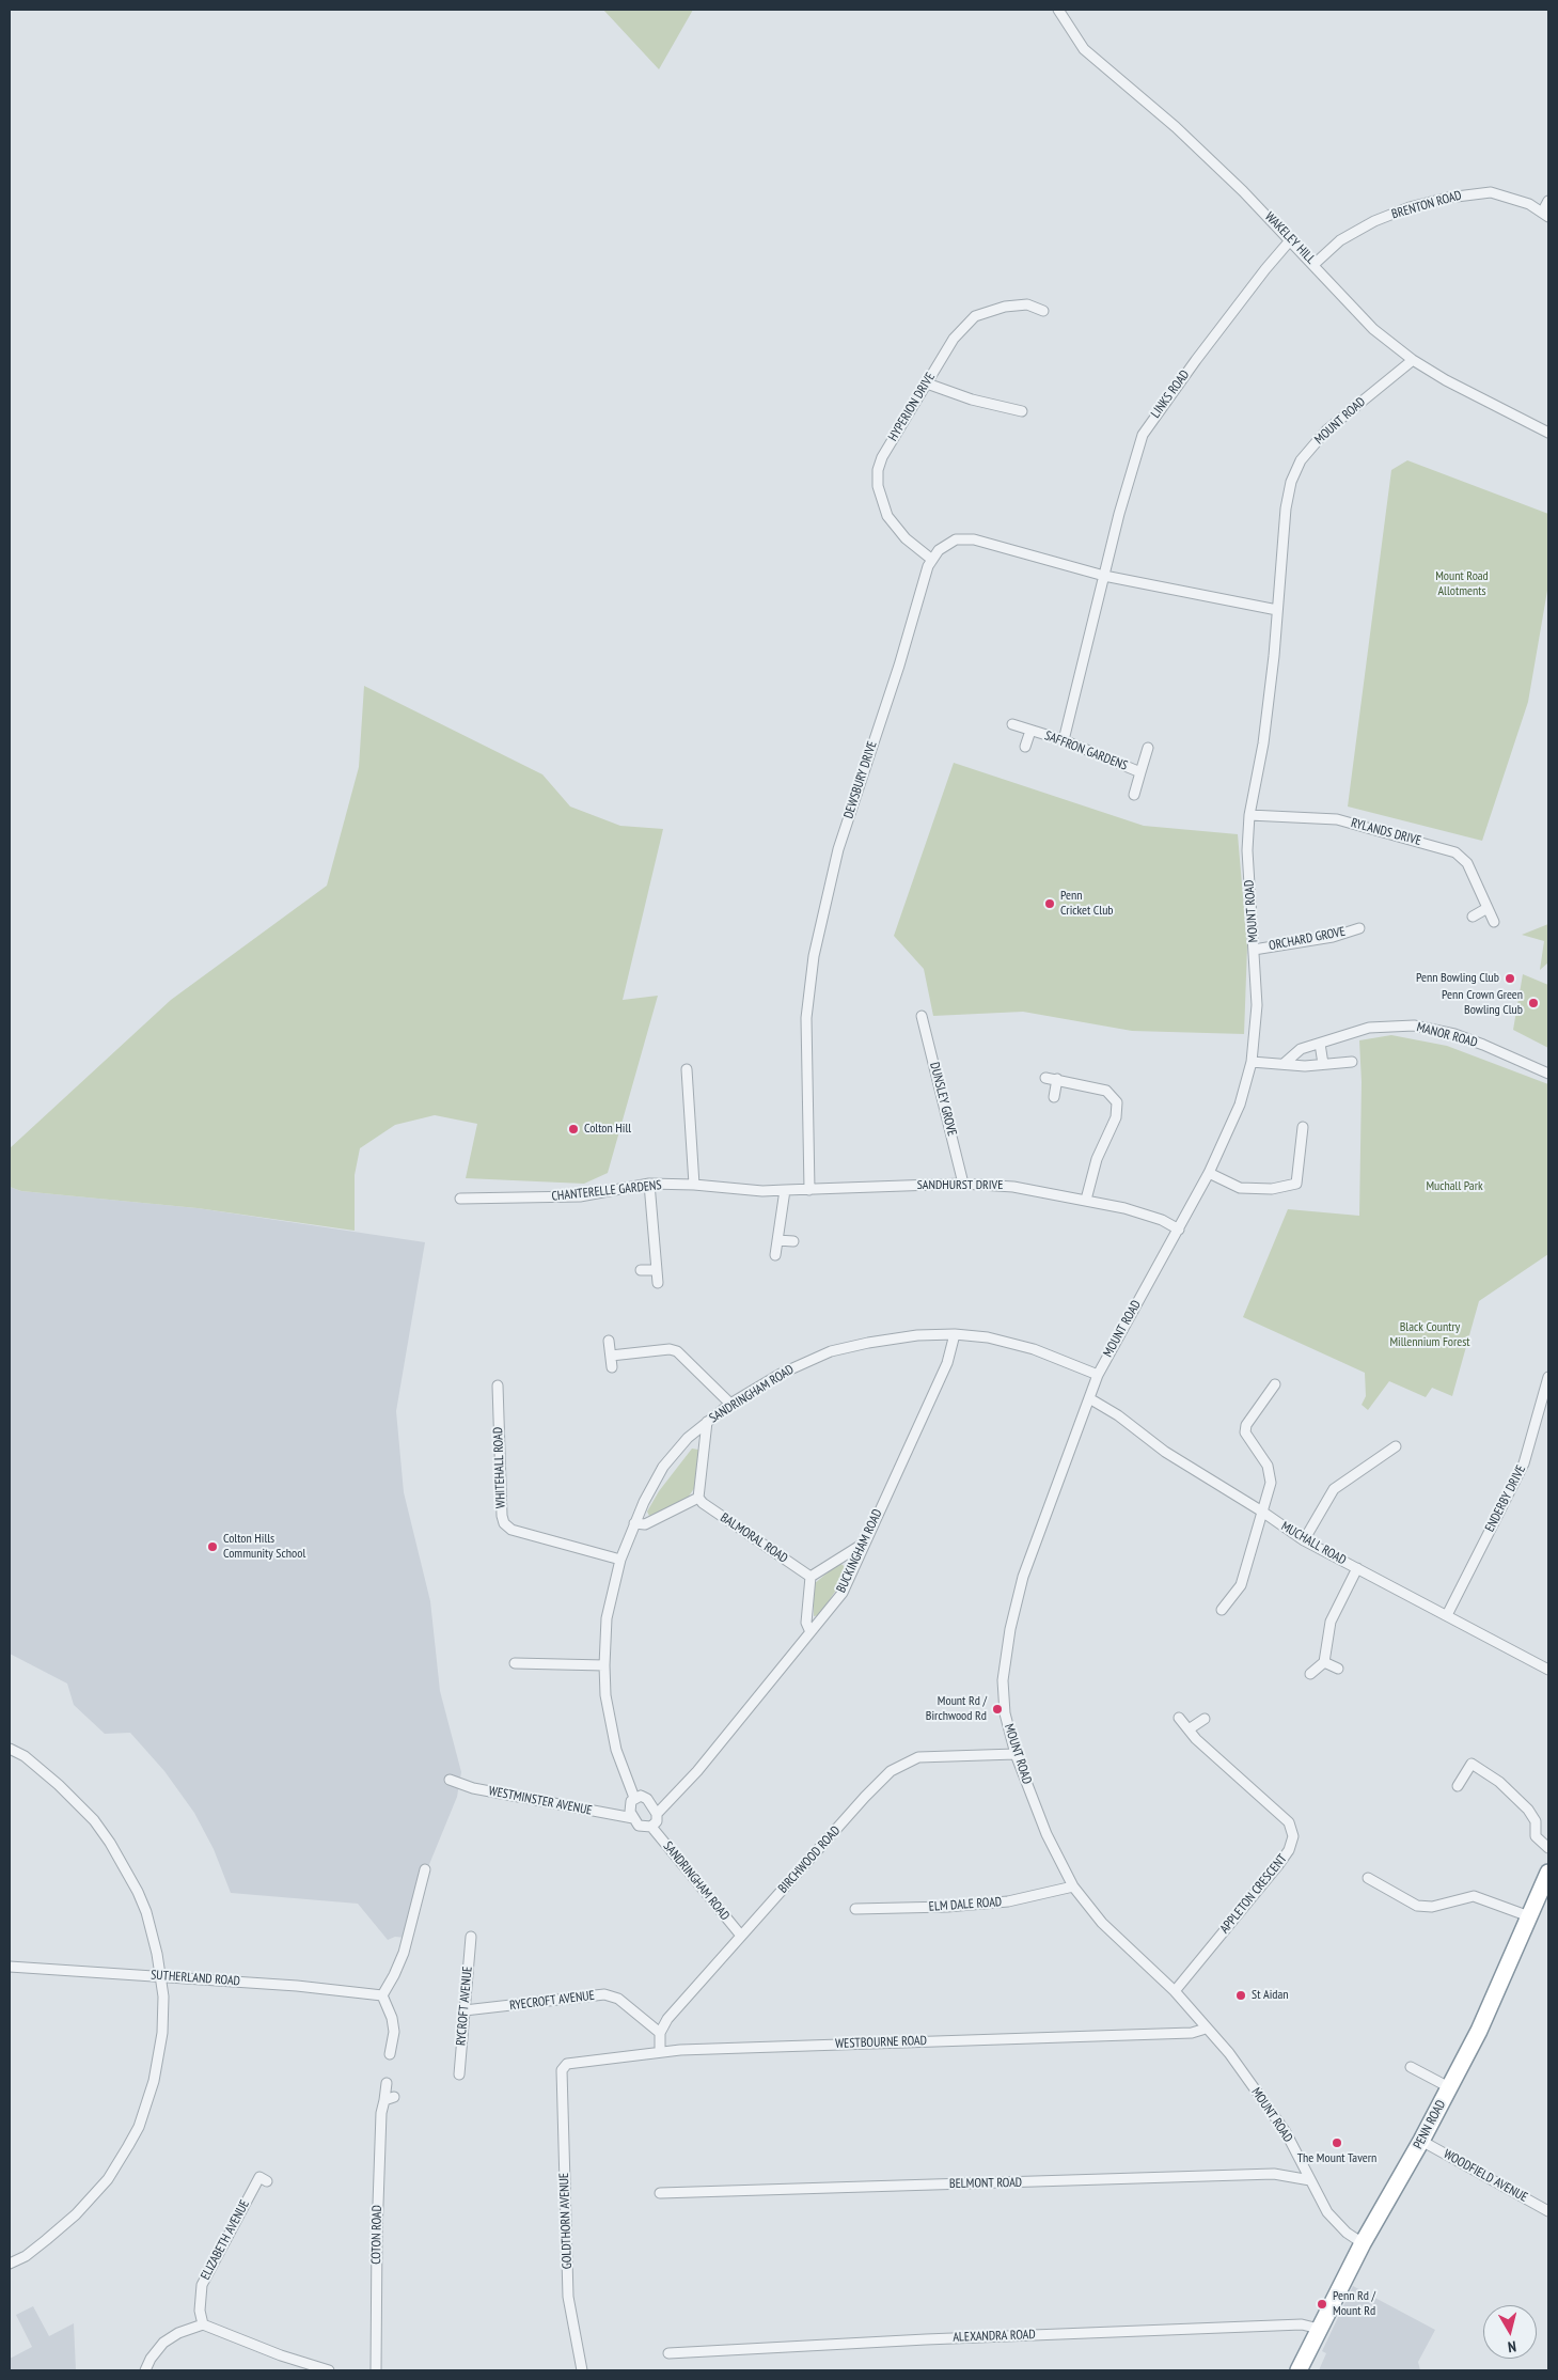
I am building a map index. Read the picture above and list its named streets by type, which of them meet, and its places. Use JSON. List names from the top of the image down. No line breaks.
{"streets":{"highway":["PENN ROAD"],"street":["BRENTON ROAD","WAKELEY HILL","LINKS ROAD","HYPERION DRIVE","MOUNT ROAD","SAFFRON GARDENS","DEWSBURY DRIVE","RYLANDS DRIVE","ORCHARD GROVE","MANOR ROAD","DUNSLEY GROVE","SANDHURST DRIVE","CHANTERELLE GARDENS","SANDRINGHAM ROAD","WHITEHALL ROAD","ENDERBY DRIVE","BALMORAL ROAD","MUCHALL ROAD","BUCKINGHAM ROAD","WESTMINSTER AVENUE","BIRCHWOOD ROAD","APPLETON CRESCENT","ELM DALE ROAD","SUTHERLAND ROAD","RYECROFT AVENUE","RYCROFT AVENUE","WESTBOURNE ROAD","WOODFIELD AVENUE","BELMONT ROAD","GOLDTHORN AVENUE","COTON ROAD","ELIZABETH AVENUE","ALEXANDRA ROAD"]},"crossings":[["BRENTON ROAD","WAKELEY HILL"],["WAKELEY HILL","LINKS ROAD"],["WAKELEY HILL","MOUNT ROAD"],["LINKS ROAD","SAFFRON GARDENS"],["LINKS ROAD","DEWSBURY DRIVE"],["HYPERION DRIVE","DEWSBURY DRIVE"],["MOUNT ROAD","RYLANDS DRIVE"],["MOUNT ROAD","ORCHARD GROVE"],["MOUNT ROAD","SANDHURST DRIVE"],["MOUNT ROAD","SANDRINGHAM ROAD"],["MOUNT ROAD","MUCHALL ROAD"],["MOUNT ROAD","BIRCHWOOD ROAD"],["MOUNT ROAD","APPLETON CRESCENT"],["MOUNT ROAD","ELM DALE ROAD"],["MOUNT ROAD","WESTBOURNE ROAD"],["MOUNT ROAD","PENN ROAD"],["MOUNT ROAD","BELMONT ROAD"],["DEWSBURY DRIVE","SANDHURST DRIVE"],["DUNSLEY GROVE","SANDHURST DRIVE"],["SANDHURST DRIVE","CHANTERELLE GARDENS"],["SANDRINGHAM ROAD","WHITEHALL ROAD"],["SANDRINGHAM ROAD","BUCKINGHAM ROAD"],["SANDRINGHAM ROAD","WESTMINSTER AVENUE"],["SANDRINGHAM ROAD","BIRCHWOOD ROAD"],["ENDERBY DRIVE","MUCHALL ROAD"],["BUCKINGHAM ROAD","WESTMINSTER AVENUE"],["BIRCHWOOD ROAD","RYECROFT AVENUE"],["RYECROFT AVENUE","RYCROFT AVENUE"],["WESTBOURNE ROAD","GOLDTHORN AVENUE"],["PENN ROAD","WOODFIELD AVENUE"],["PENN ROAD","ALEXANDRA ROAD"]],"parks":["Mount Road Allotments","Muchall Park","Black Country Millennium Forest"],"places":["Penn Cricket Club","Penn Bowling Club","Penn Crown Green Bowling Club","Colton Hill","Colton Hills Community School","Mount Rd / Birchwood Rd","St Aidan","The Mount Tavern","Penn Rd / Mount Rd"],"north":"bottom"}
